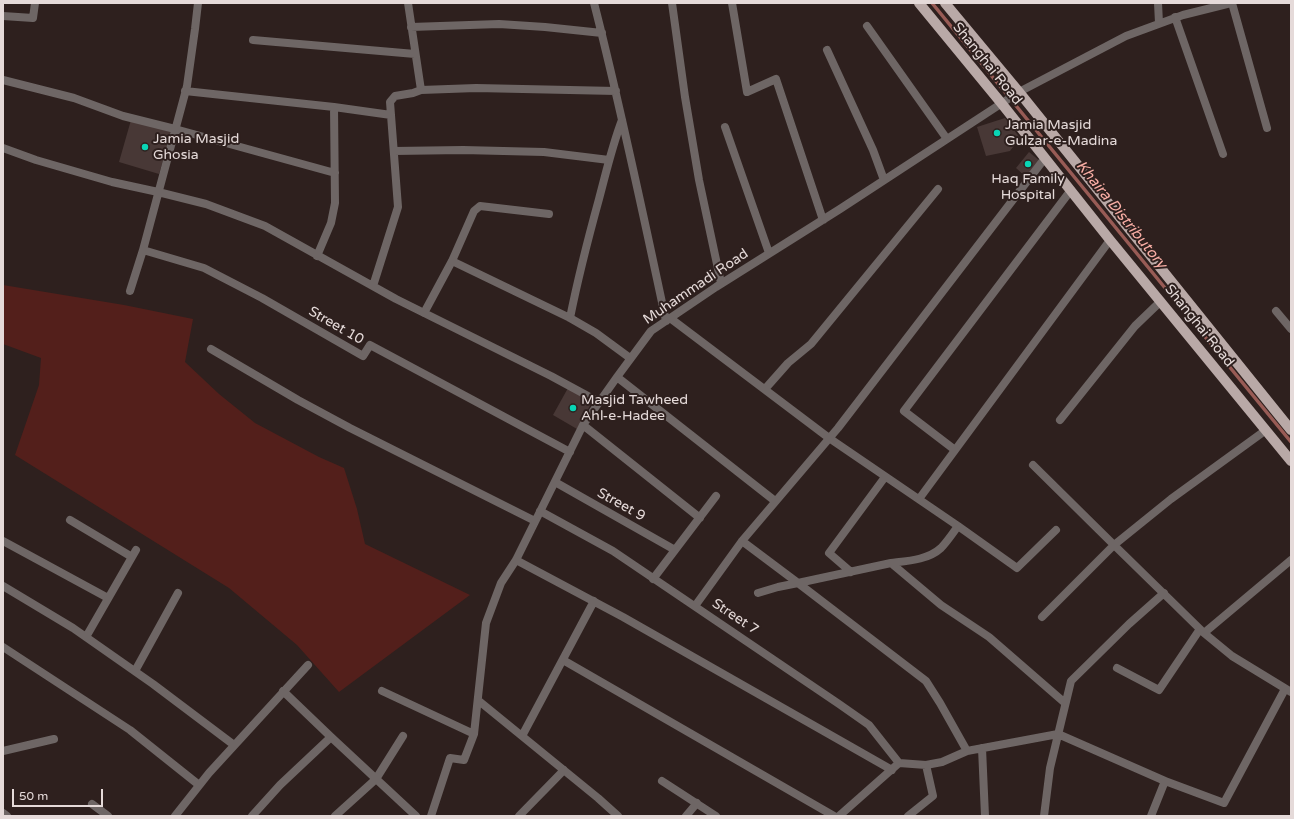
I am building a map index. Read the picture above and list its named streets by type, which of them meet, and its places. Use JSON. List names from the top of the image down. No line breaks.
{"streets":{"main road":["Shanghai Road"],"street":["Muhammadi Road","Street 10","Street 9","Street 7"]},"crossings":[["Shanghai Road","Muhammadi Road"],["Muhammadi Road","Street 10"],["Muhammadi Road","Street 9"],["Muhammadi Road","Street 7"]],"water":["Khaira Distributory"],"places":["Jamia Masjid Gulzar-e-Madina","Jamia Masjid Ghosia","Haq Family Hospital","Masjid Tawheed Ahl-e-Hadee"],"scale_bar":"50 m"}
